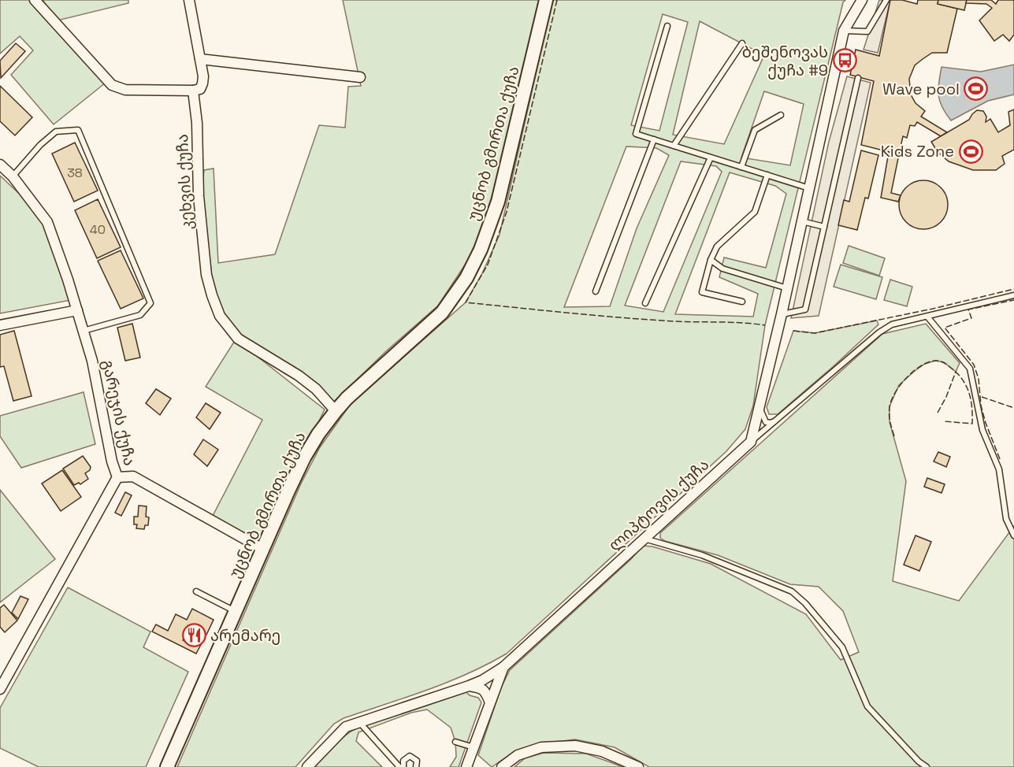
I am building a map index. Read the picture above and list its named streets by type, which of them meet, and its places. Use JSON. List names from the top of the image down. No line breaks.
{"streets":{"main road":["უცნობ გმირთა ქუჩა"],"street":["კეხვის ქუჩა","გარეჯის ქუჩა","ლიპტოვის ქუჩა"]},"crossings":[["უცნობ გმირთა ქუჩა","კეხვის ქუჩა"]],"places":{"bus stop":["ბეშენოვას ქუჩა #9"],"sports":["Wave pool","Kids Zone"],"restaurant":["არემარე"]},"house_numbers":["38","40"]}
